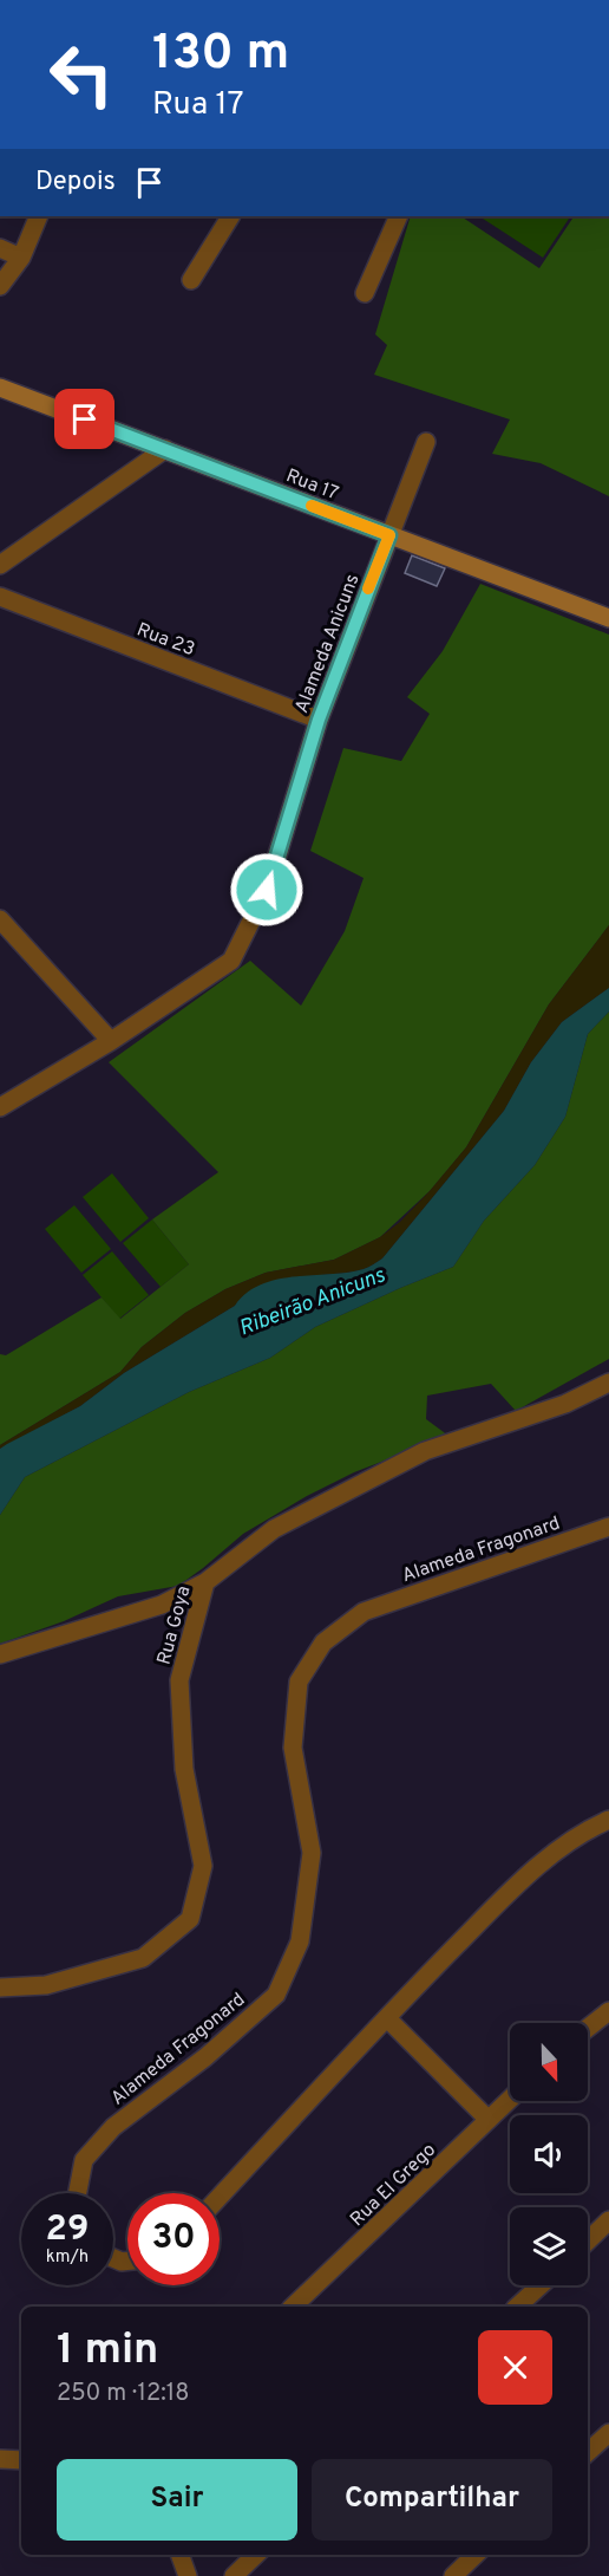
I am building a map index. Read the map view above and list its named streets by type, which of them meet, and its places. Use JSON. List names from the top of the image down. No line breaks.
{"streets":{"street":["Rua 17","Rua 23","Alameda Anicuns","Alameda Fragonard","Rua Goya","Rua El Grego"]},"crossings":[["Rua 17","Alameda Anicuns"],["Rua 23","Alameda Anicuns"]],"water":["Ribeirão Anicuns"],"north":"bottom","page":{"turn":["130 m","Rua 17"],"then":"Depois","speed":"29 km/h","limit":"30","heading":["1 min","250 m · 12:18"],"buttons":["Sair","Compartilhar"]}}
